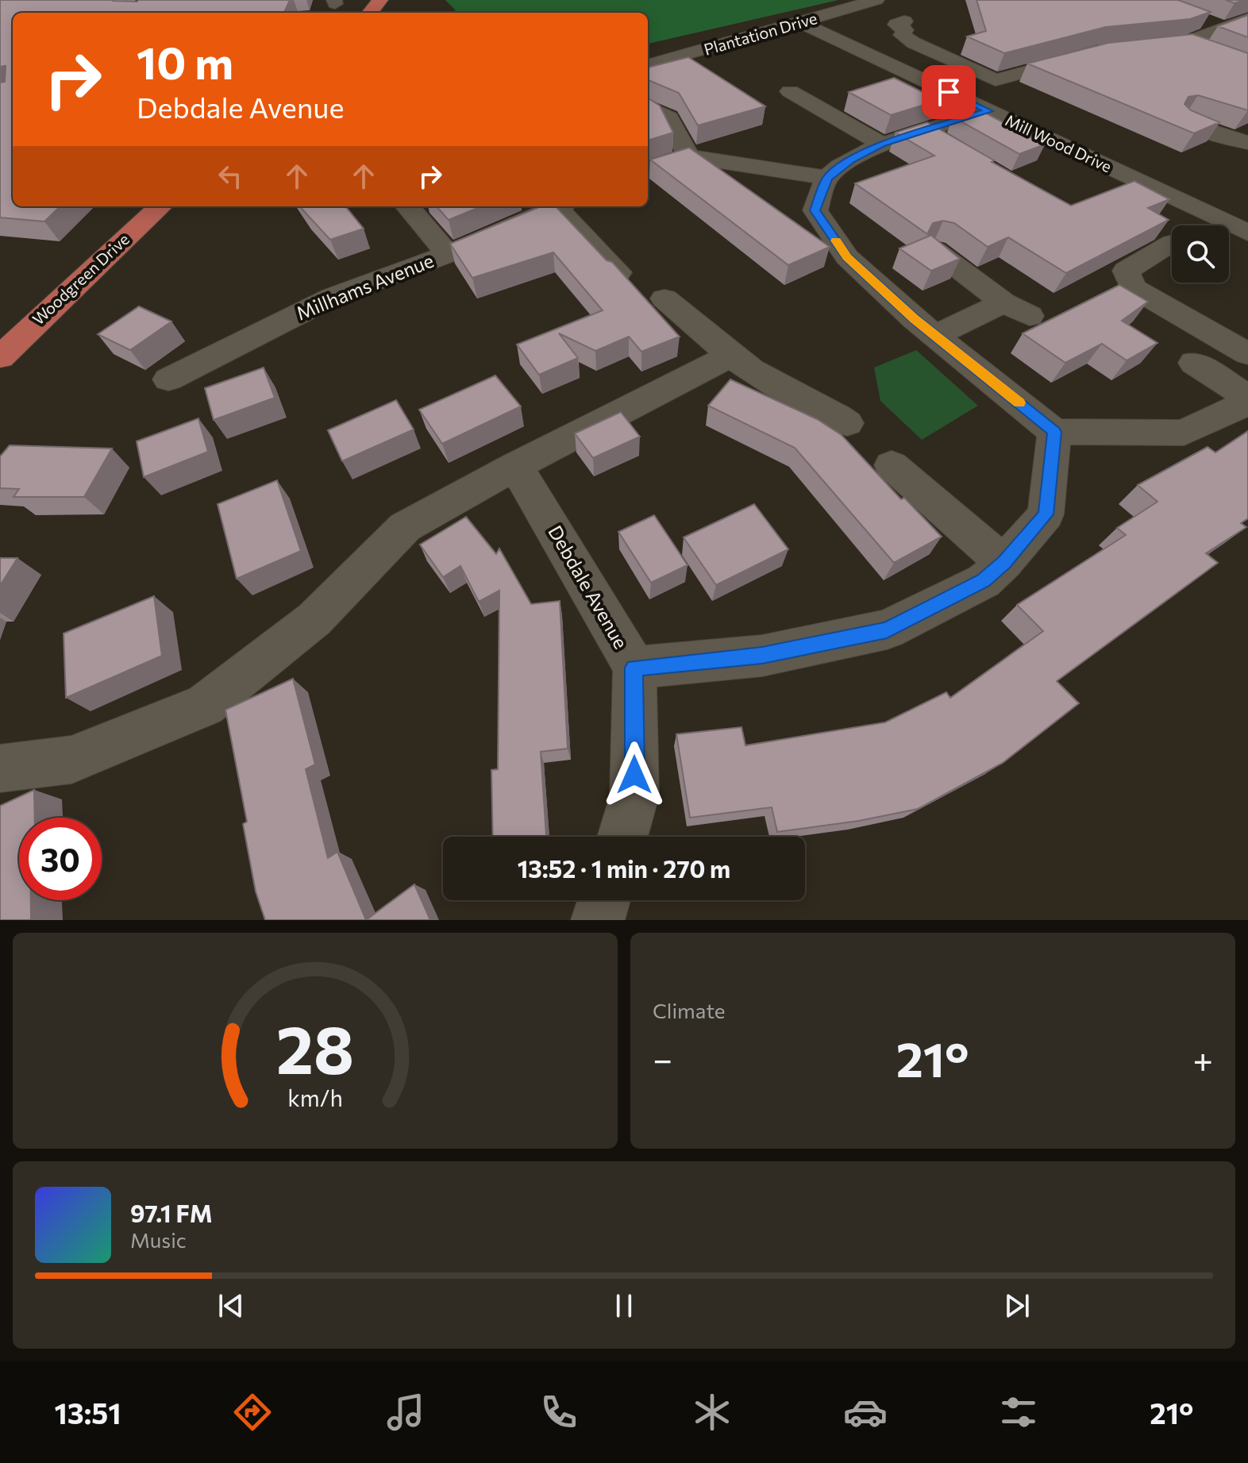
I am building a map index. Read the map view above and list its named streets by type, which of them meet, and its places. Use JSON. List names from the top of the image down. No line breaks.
{"streets":{"main road":["Woodgreen Drive"],"street":["Plantation Drive","Mill Wood Drive","Millhams Avenue","Debdale Avenue"]},"crossings":[["Plantation Drive","Mill Wood Drive"]],"page":{"turn":["10 m","Debdale Avenue"],"limit":"30","trip":"13:52 · 1 min · 270 m","tile":"Climate","heat":["−","21°","+"],"song":["97.1 FM","Music"],"tabs":["13:51","21°"],"gauge":["28","km/h"]}}
